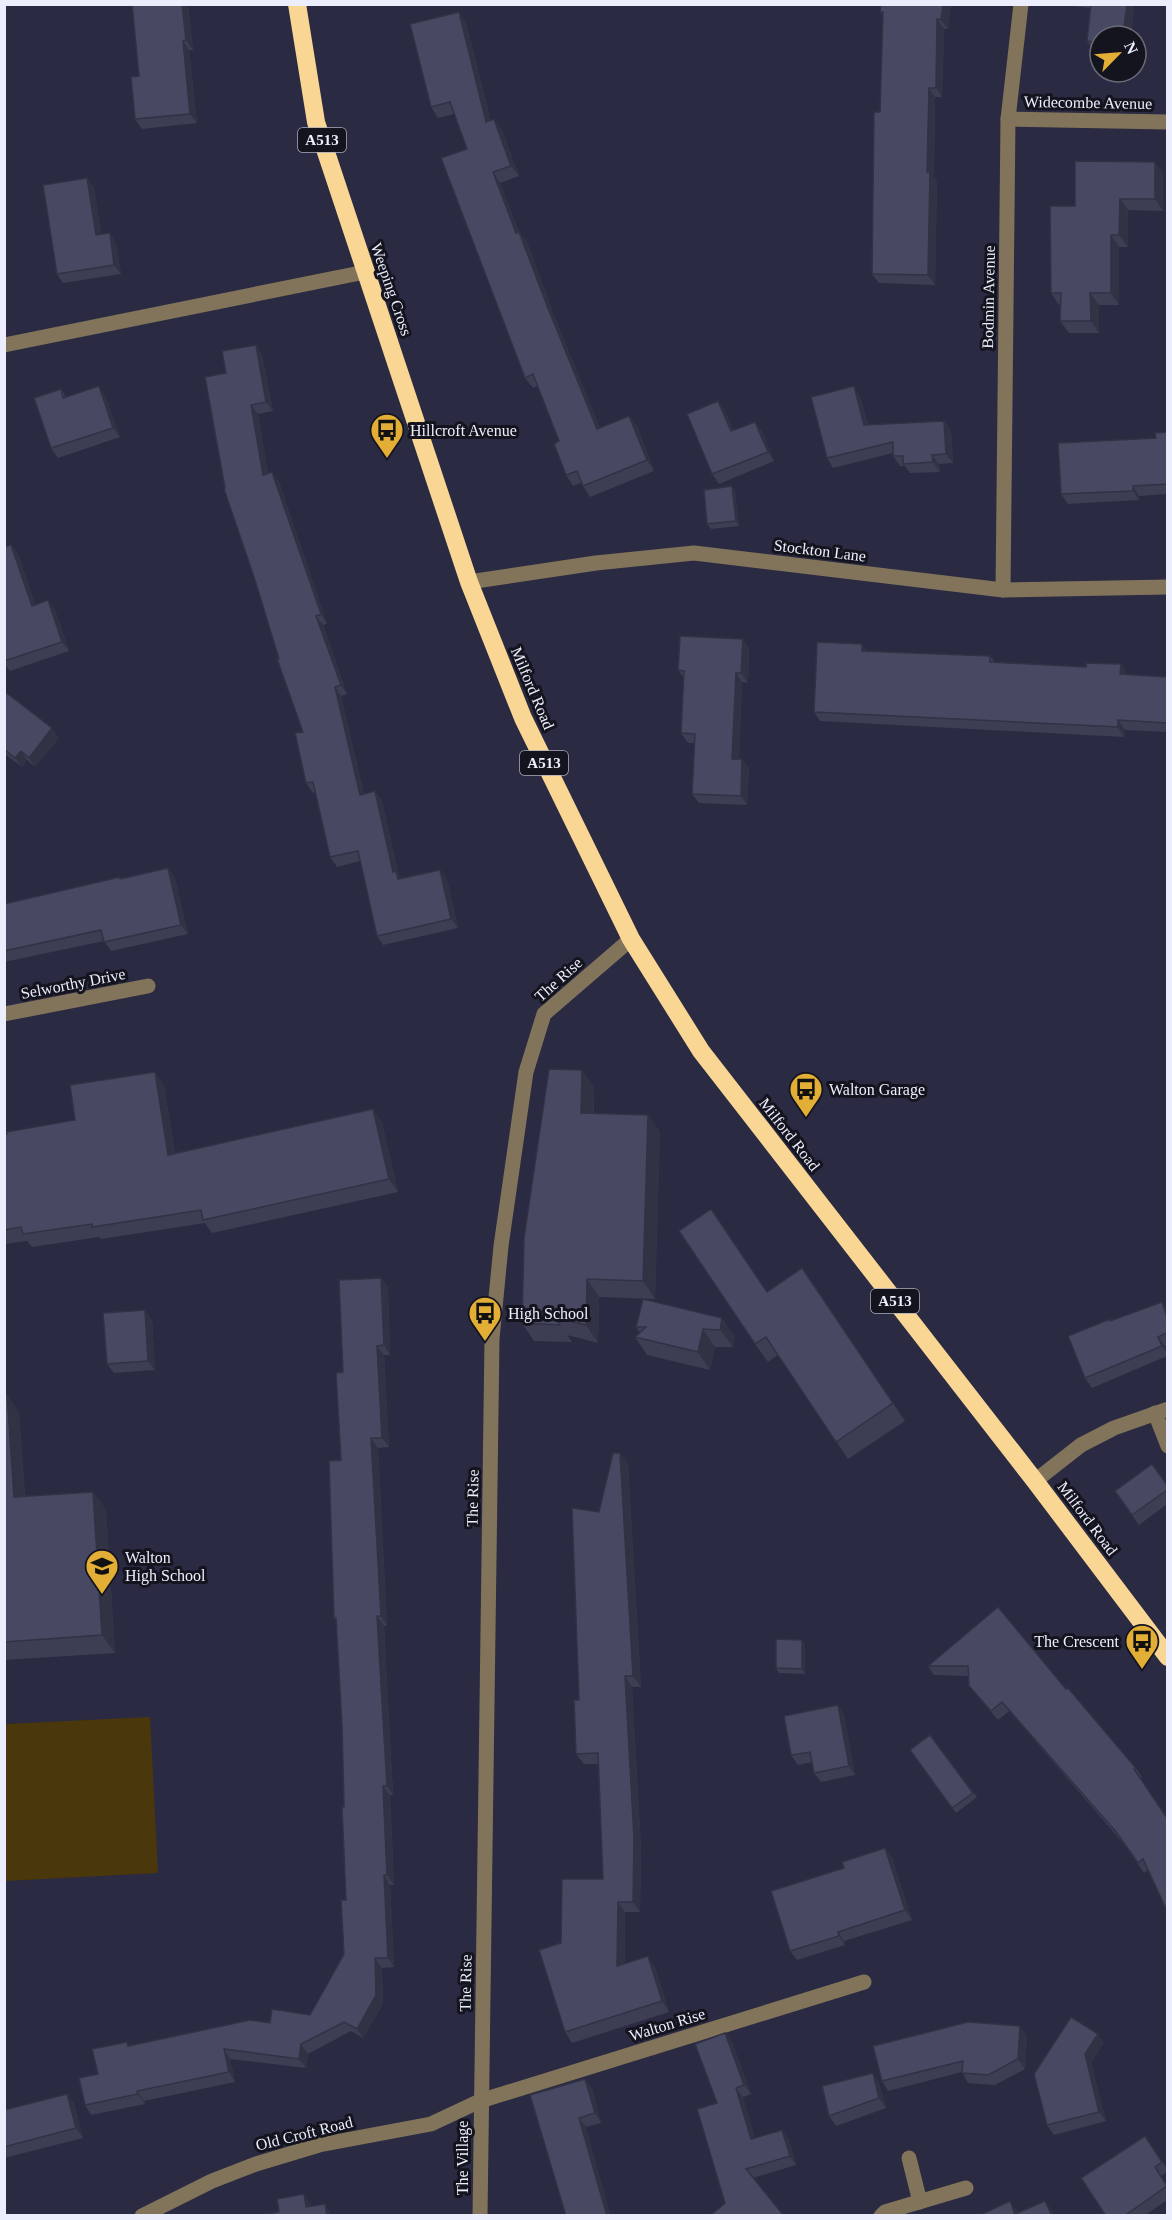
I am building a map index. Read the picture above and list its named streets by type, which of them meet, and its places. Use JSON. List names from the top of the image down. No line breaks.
{"streets":{"highway":["A513","Weeping Cross","Milford Road"],"street":["Widecombe Avenue","Bodmin Avenue","Stockton Lane","The Rise","Selworthy Drive","Walton Rise","Old Croft Road","The Village"]},"crossings":[["Widecombe Avenue","Bodmin Avenue"],["Weeping Cross","Stockton Lane"],["Weeping Cross","Milford Road"],["Bodmin Avenue","Stockton Lane"],["Stockton Lane","Milford Road"],["Milford Road","The Rise"],["The Rise","Walton Rise"],["The Rise","Old Croft Road"],["The Rise","The Village"],["Walton Rise","Old Croft Road"],["Walton Rise","The Village"],["Old Croft Road","The Village"]],"places":{"bus stop":["Hillcroft Avenue","Walton Garage","High School","The Crescent"],"school or university":["Walton High School"]},"north":"top right"}
